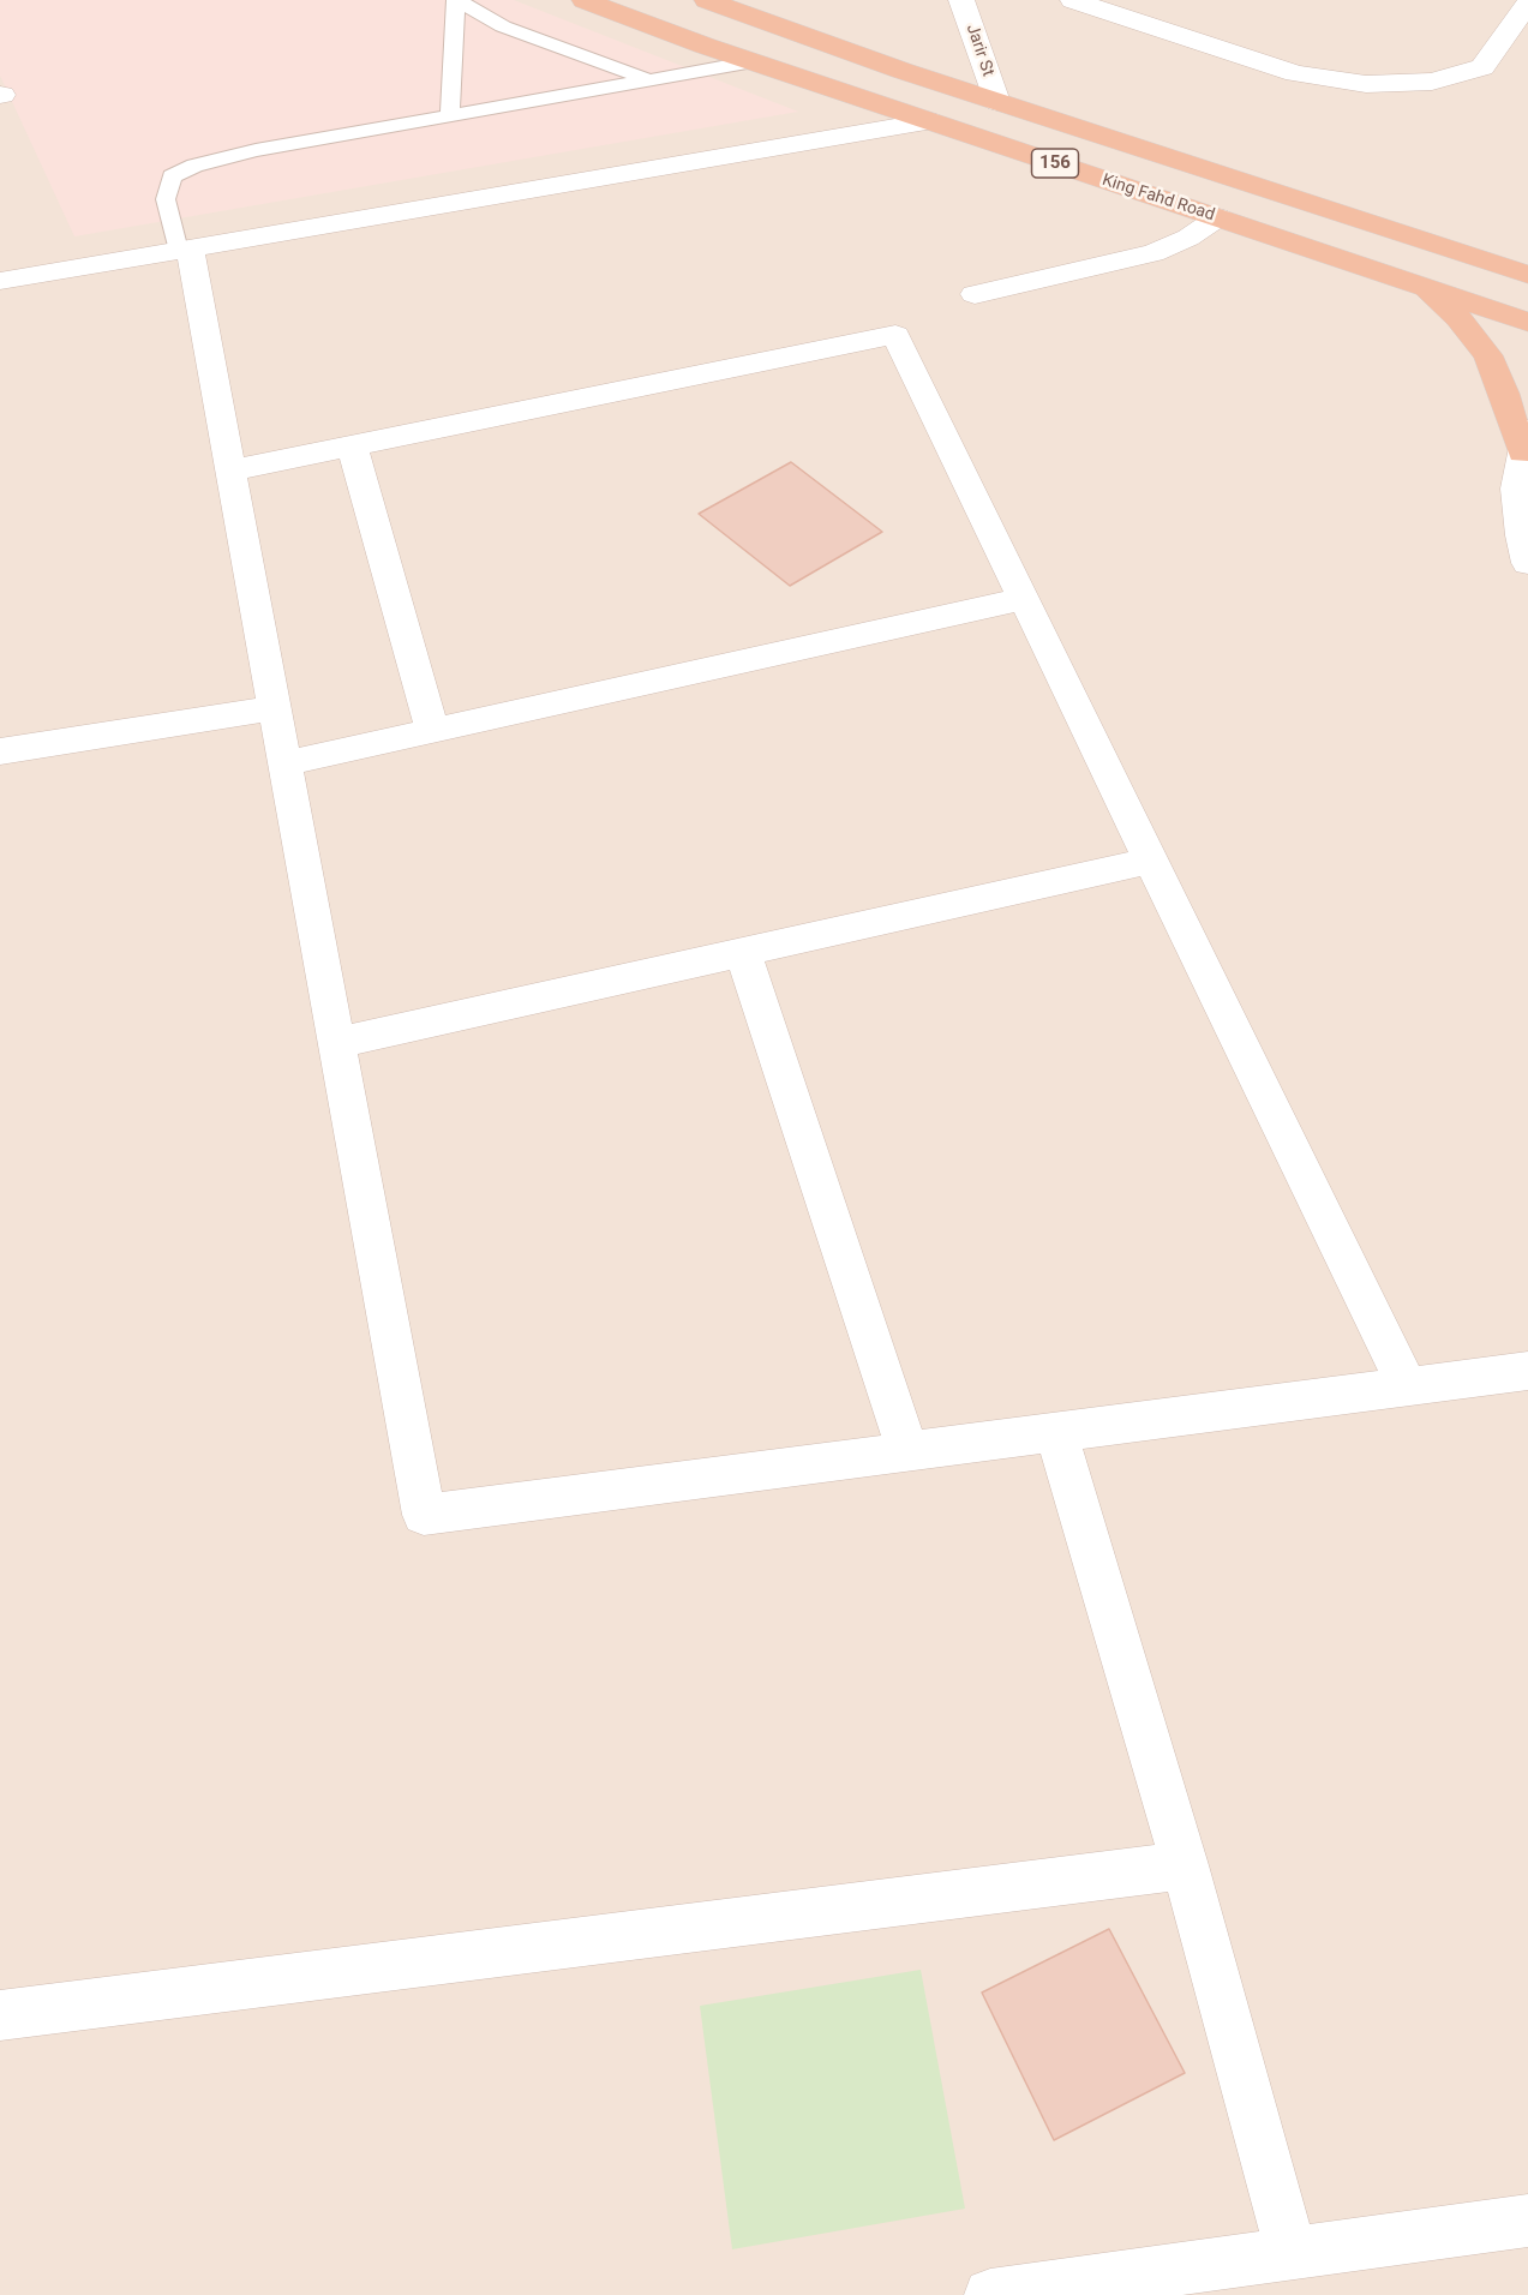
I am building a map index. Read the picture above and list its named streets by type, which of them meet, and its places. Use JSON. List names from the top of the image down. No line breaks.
{"streets":{"highway":["156","King Fahd Road"],"street":["Jarir St"]},"crossings":[["Jarir St","156"]]}
